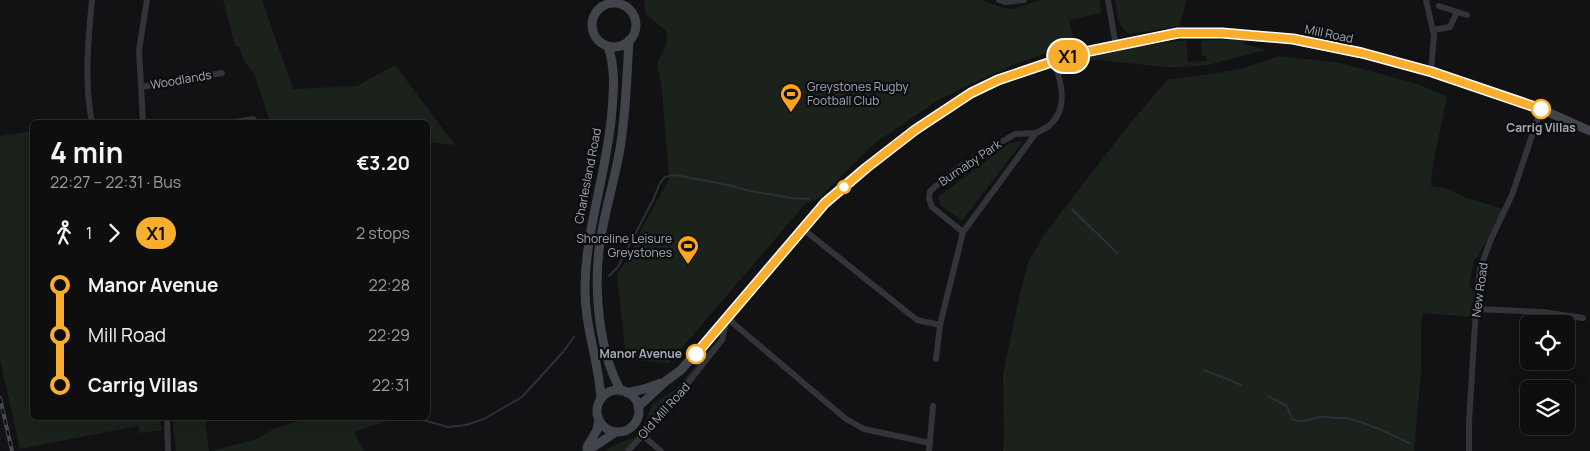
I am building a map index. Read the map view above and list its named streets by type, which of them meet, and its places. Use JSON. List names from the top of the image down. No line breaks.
{"streets":{"main road":["Mill Road","Charlesland Road"],"street":["Woodlands","Burnaby Park","New Road","Old Mill Road"]},"crossings":[["Mill Road","Burnaby Park"],["Mill Road","Charlesland Road"],["Mill Road","New Road"],["Mill Road","Old Mill Road"]],"places":{"other":["Carrig Villas","Manor Avenue"],"sports":["Greystones Rugby Football Club","Shoreline Leisure Greystones"]},"lines":["bus line X1"],"page":{"on_map":"X1","heading":["4 min","22:27 – 22:31 · Bus","€3.20"],"legs":["1","X1","2 stops"],"list":[{"name":"Manor Avenue","value":"22:28"},{"name":"Mill Road","value":"22:29"},{"name":"Carrig Villas","value":"22:31"}]}}
